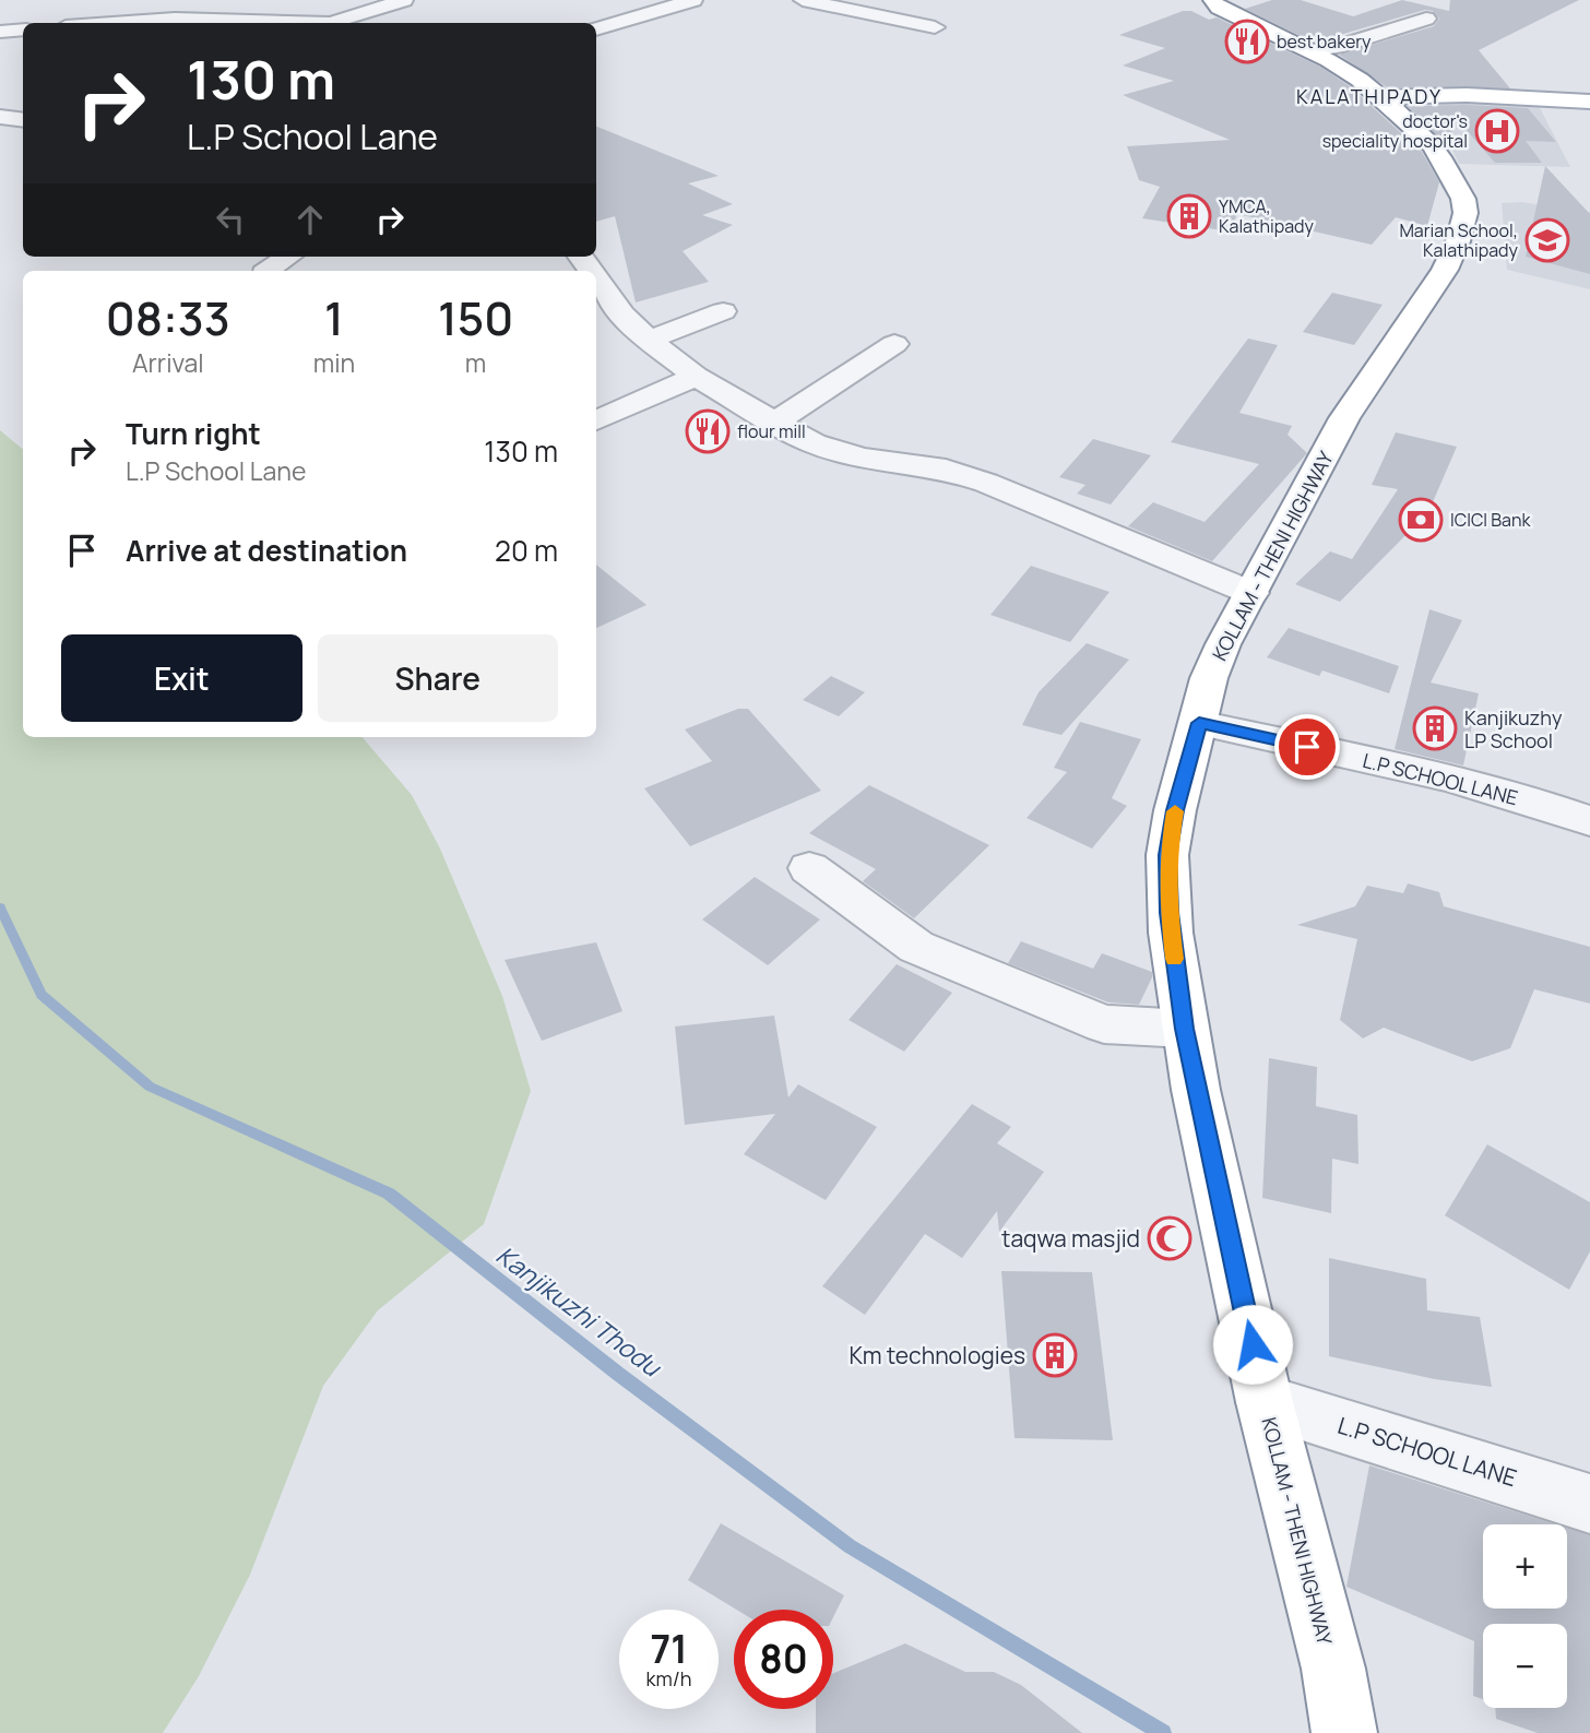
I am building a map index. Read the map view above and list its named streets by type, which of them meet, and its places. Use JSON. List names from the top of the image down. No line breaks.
{"streets":{"main road":["KOLLAM - THENI HIGHWAY"],"street":["L.P SCHOOL LANE"]},"crossings":[["KOLLAM - THENI HIGHWAY","L.P SCHOOL LANE"]],"districts":["KALATHIPADY"],"water":["Kanjikuzhi Thodu"],"places":{"restaurant":["best bakery","flour mill"],"hospital":["doctor's speciality hospital"],"building":["YMCA, Kalathipady","Kanjikuzhy LP School","Km technologies"],"school or university":["Marian School, Kalathipady"],"bank":["ICICI Bank"],"mosque":["taqwa masjid"]},"page":{"turn":["130 m","L.P School Lane"],"eta":["08:33","Arrival","1","min","150","m"],"list":[{"name":"Turn right","note":"L.P School Lane","value":"130 m"},{"name":"Arrive at destination","value":"20 m"}],"buttons":["Exit","Share"],"map_buttons":["+","−"],"speed":"71 km/h","limit":"80"}}
